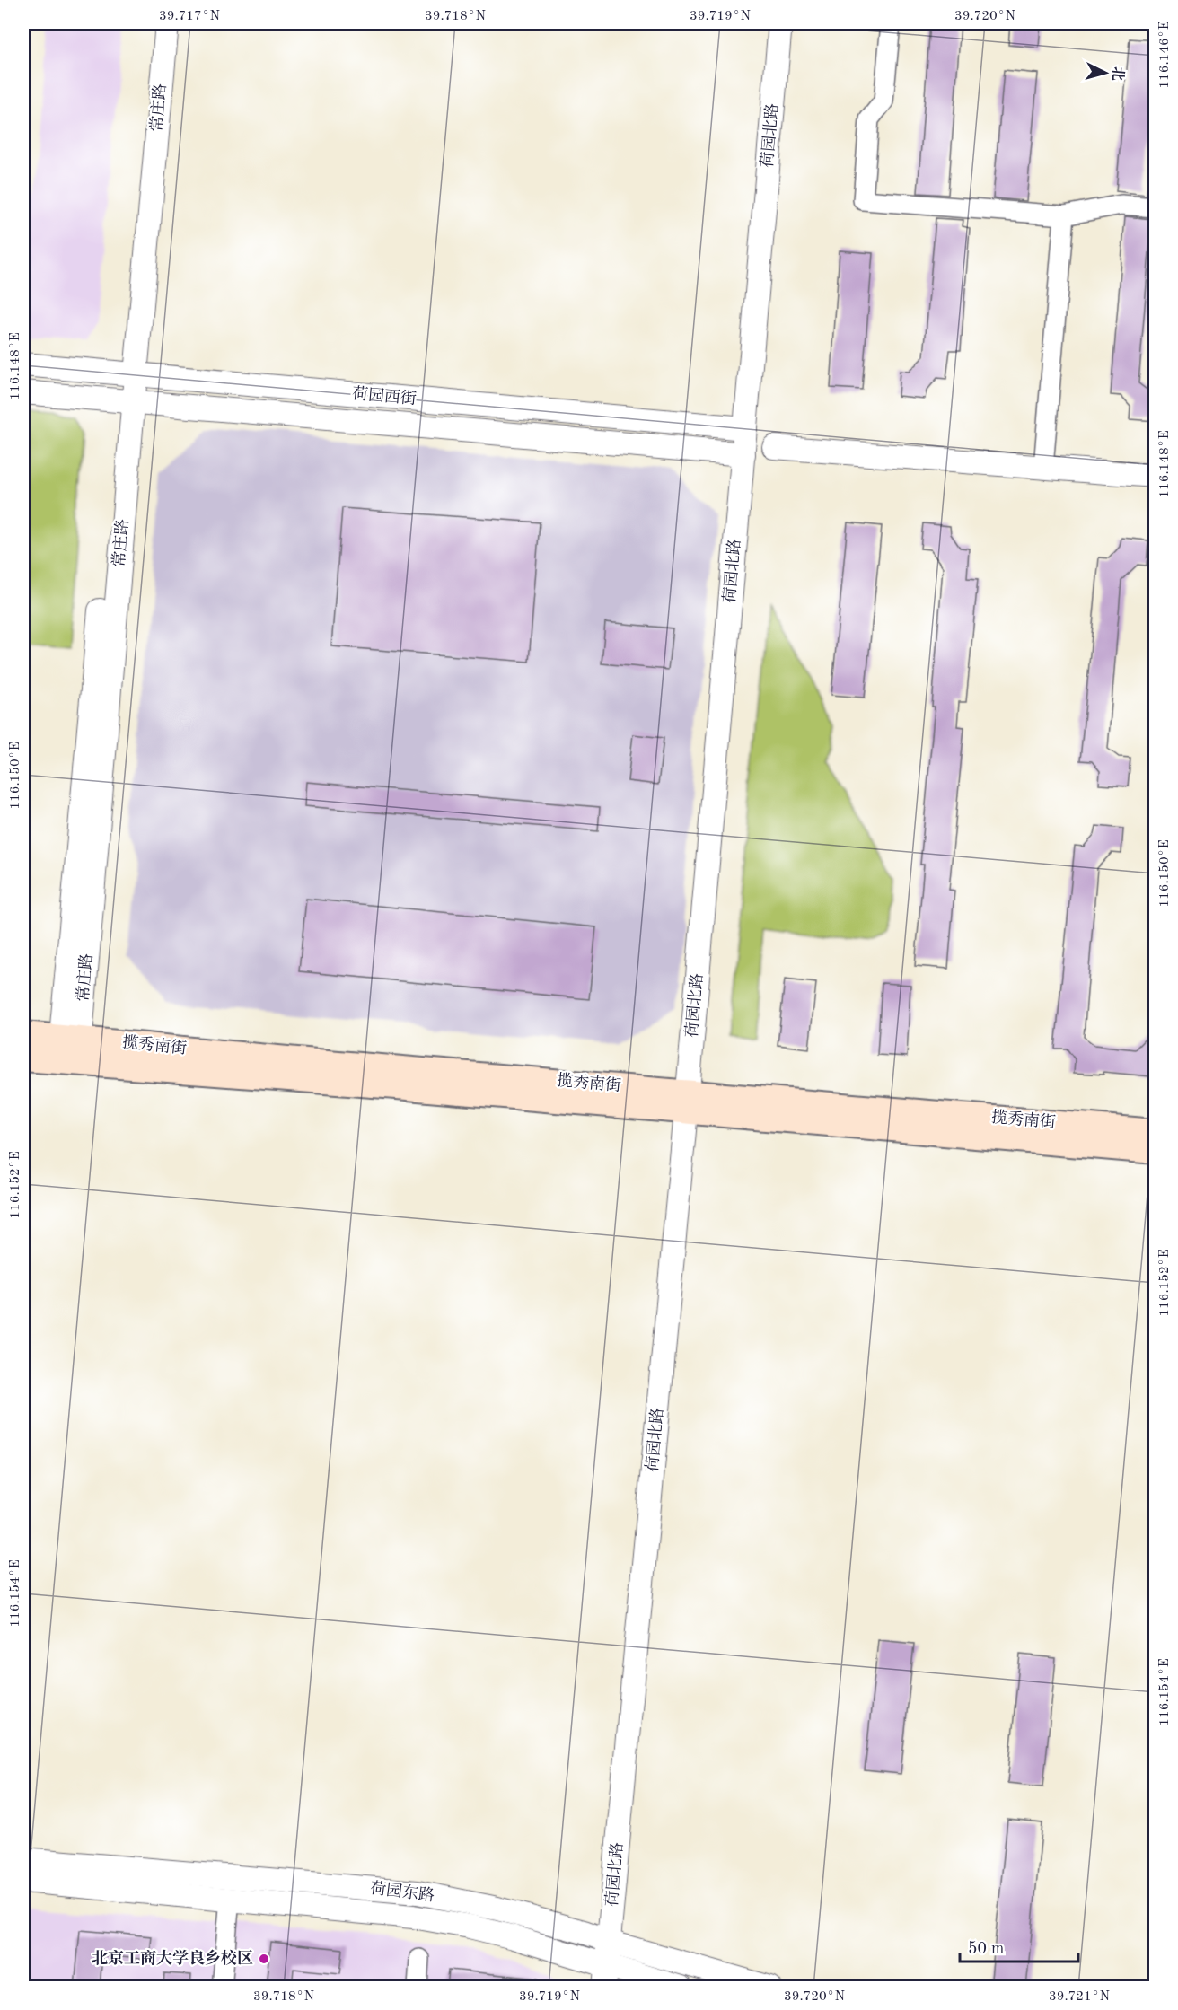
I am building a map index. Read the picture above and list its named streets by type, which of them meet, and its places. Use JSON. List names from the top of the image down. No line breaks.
{"streets":{"main road":["揽秀南街"],"street":["常庄路","荷园北路","荷园西街","荷园东路"]},"crossings":[["常庄路","荷园西街"],["常庄路","揽秀南街"],["荷园北路","荷园西街"],["荷园北路","揽秀南街"],["荷园北路","荷园东路"]],"places":["北京工商大学良乡校区"],"scale_bar":"50 m","north":"right","coordinates":["39.717°N","39.718°N","39.719°N","39.720°N","116.146°E","116.148°E","116.150°E","116.152°E","116.154°E","39.721°N"]}
